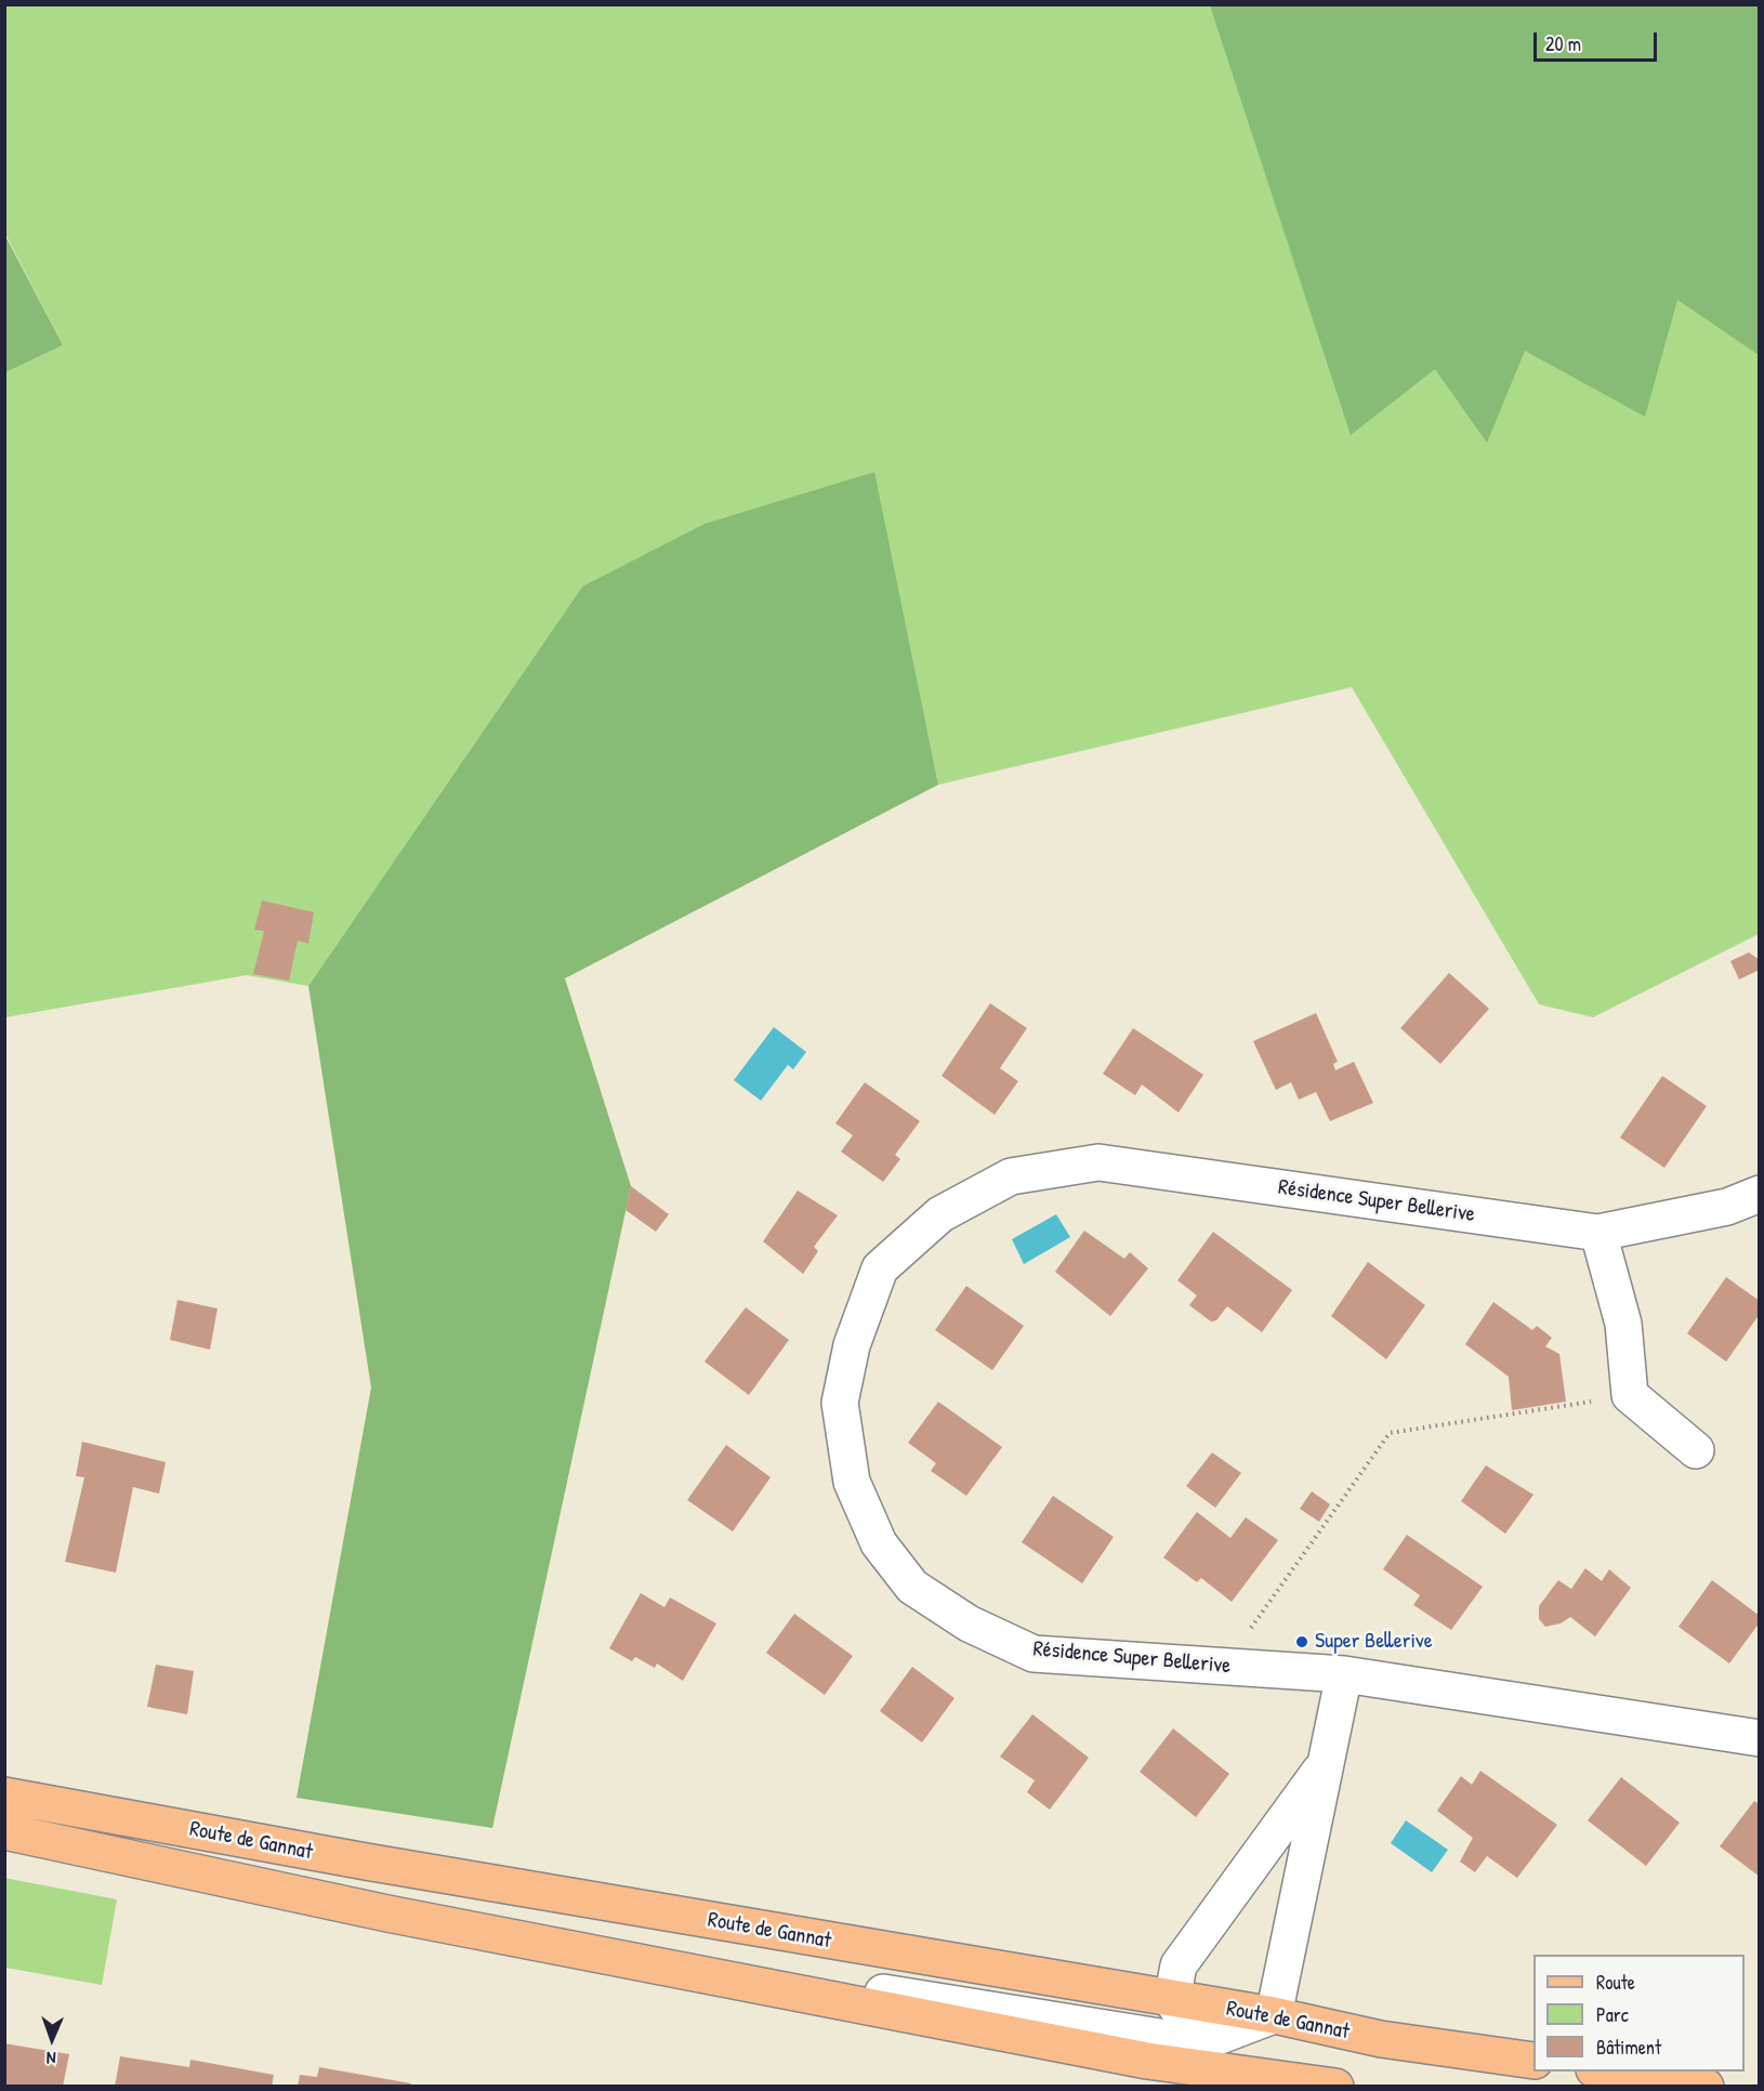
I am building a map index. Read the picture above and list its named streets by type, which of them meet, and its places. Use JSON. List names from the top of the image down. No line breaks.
{"streets":{"main road":["Route de Gannat"],"street":["Résidence Super Bellerive"]},"places":["Super Bellerive"],"legend":["Route","Parc","Bâtiment"],"scale_bar":"20 m","north":"bottom"}
